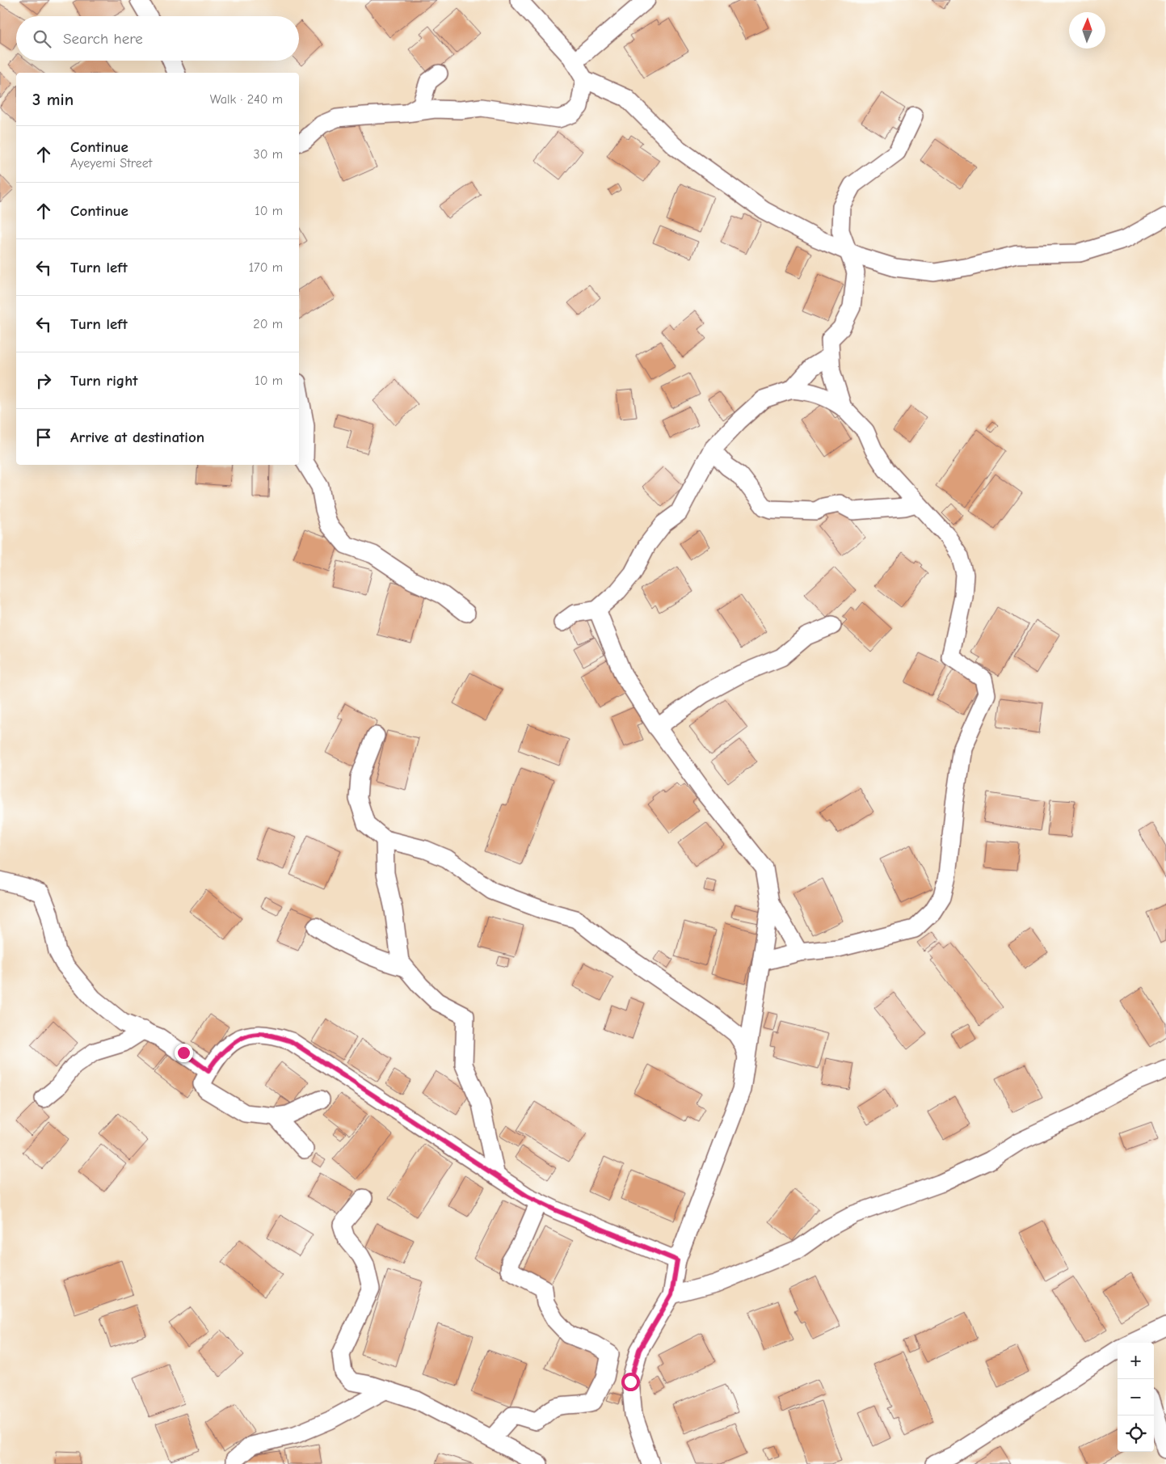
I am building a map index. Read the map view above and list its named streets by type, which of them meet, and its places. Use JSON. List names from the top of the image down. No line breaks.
{"north":"top","page":{"search":"Search here","heading":["3 min","Walk · 240 m"],"list":[["Continue","Ayeyemi Street","30 m"],["Continue","10 m"],["Turn left","170 m"],["Turn left","20 m"],["Turn right","10 m"],"Arrive at destination"],"map_buttons":["+","−"]}}
